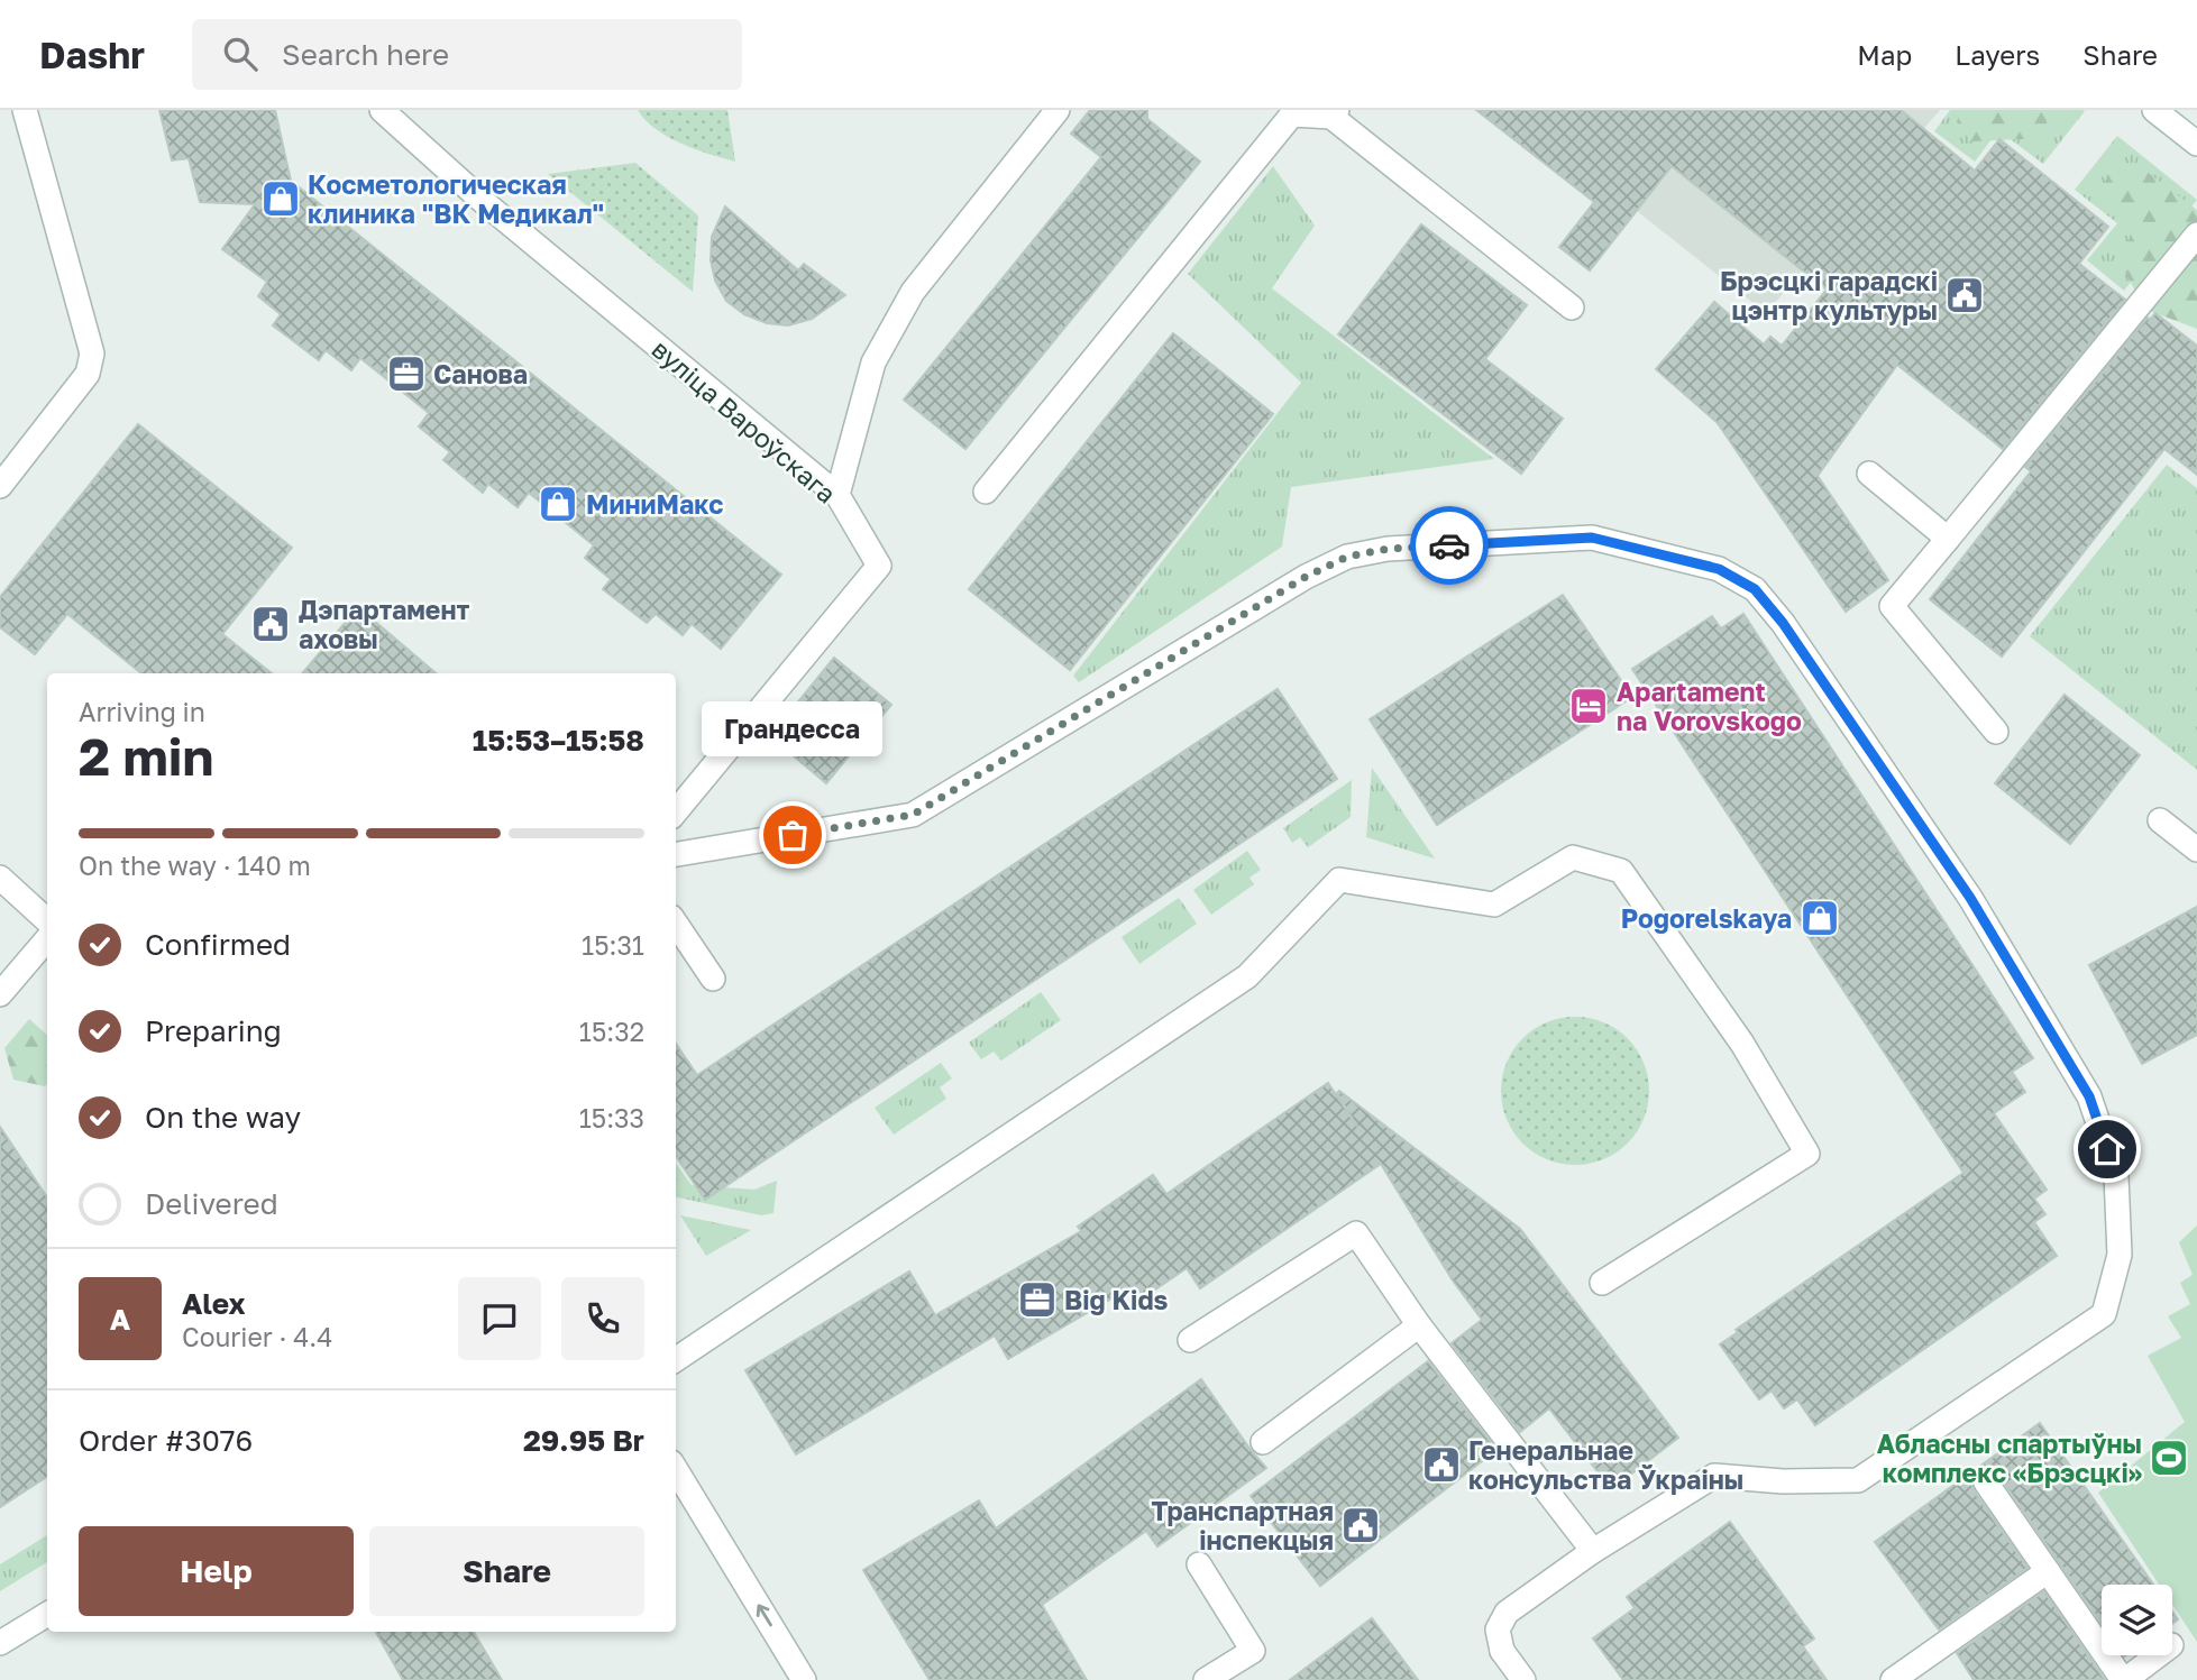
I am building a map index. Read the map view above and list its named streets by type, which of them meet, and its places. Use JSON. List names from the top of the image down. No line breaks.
{"streets":{"street":["вуліца Вароўскага"]},"places":{"shop":["Косметологическая клиника \"ВК Медикал\"","МиниМакс","Pogorelskaya"],"public building":["Брэсцкі гарадскі цэнтр культуры","Дэпартамент аховы","Генеральнае консульства Ўкраіны","Транспартная інспекцыя"],"office":["Санова","Big Kids"],"hotel":["Apartament na Vorovskogo"],"other":["Грандесса"],"sports":["Абласны спартыўны комплекс «Брэсцкі»"]},"page":{"header":"Dashr","search":"Search here","nav":["Map","Layers","Share"],"heading":["2 min","Arriving in","15:53–15:58"],"panel":["Alex","Courier · 4.4","Order #3076","29.95 Br"],"bubble":"Грандесса","bar":"On the way · 140 m","list":[["Confirmed","15:31"],["Preparing","15:32"],["On the way","15:33"],"Delivered"],"round":"A","buttons":["Help","Share"]}}
